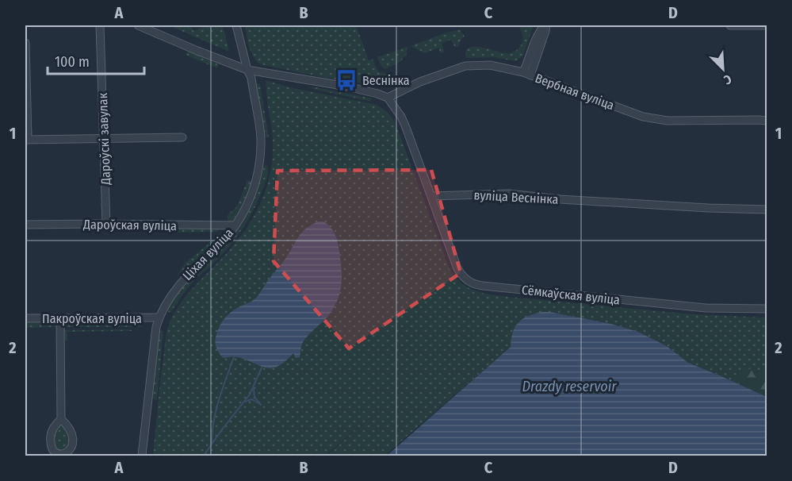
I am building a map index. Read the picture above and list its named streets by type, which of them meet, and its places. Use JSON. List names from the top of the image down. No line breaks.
{"streets":{"street":["Вербная вуліца","Дароўскі завулак","вуліца Веснінка","Дароўская вуліца","Ціхая вуліца","Сёмкаўская вуліца","Пакроўская вуліца"]},"crossings":[["Дароўскі завулак","Дароўская вуліца"],["вуліца Веснінка","Сёмкаўская вуліца"],["Дароўская вуліца","Ціхая вуліца"],["Ціхая вуліца","Пакроўская вуліца"]],"water":["Drazdy reservoir"],"places":{"bus stop":["Веснінка"]},"scale_bar":"100 m","north":"bottom right","grid":{"columns":["A","B","C","D"],"rows":["1","2"]}}
